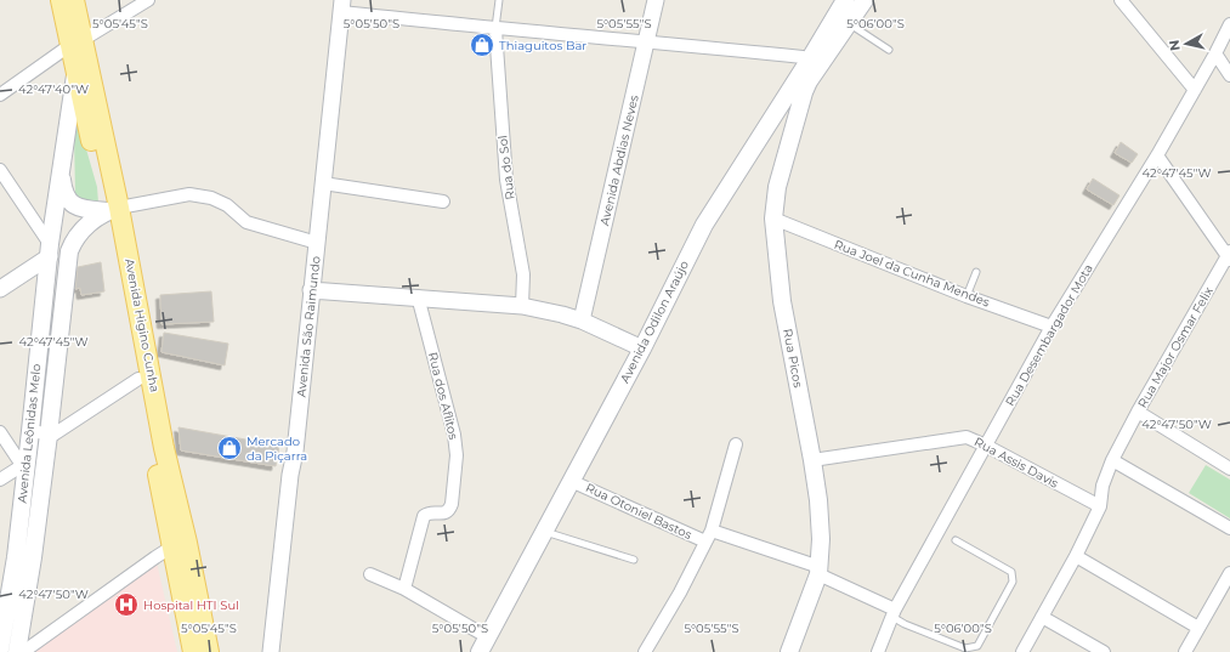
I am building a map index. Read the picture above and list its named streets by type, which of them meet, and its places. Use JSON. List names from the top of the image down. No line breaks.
{"streets":{"main road":["Avenida Odilon Araújo","Avenida Higino Cunha","Rua Picos","Avenida Leônidas Melo"],"street":["Avenida Abdias Neves","Rua do Sol","Rua Joel da Cunha Mendes","Avenida São Raimundo","Rua Desembargador Mota","Rua Major Osmar Felix","Rua dos Aflitos","Rua Assis Davis","Rua Otoniel Bastos"]},"crossings":[["Rua Joel da Cunha Mendes","Rua Desembargador Mota"],["Rua Joel da Cunha Mendes","Rua Picos"],["Avenida Odilon Araújo","Rua Picos"],["Avenida Odilon Araújo","Rua Otoniel Bastos"],["Avenida Higino Cunha","Avenida Leônidas Melo"],["Rua Desembargador Mota","Rua Assis Davis"],["Rua Desembargador Mota","Rua Otoniel Bastos"],["Rua Major Osmar Felix","Rua Assis Davis"],["Rua Picos","Rua Assis Davis"],["Rua Picos","Rua Otoniel Bastos"]],"places":{"shop":["Thiaguitos Bar","Mercado da Piçarra"],"hospital":["Hospital HTI Sul"]},"north":"left","coordinates":["5°05'45\"S","5°05'50\"S","5°05'55\"S","5°06'00\"S","42°47'40\"W","42°47'45\"W","42°47'50\"W"]}
